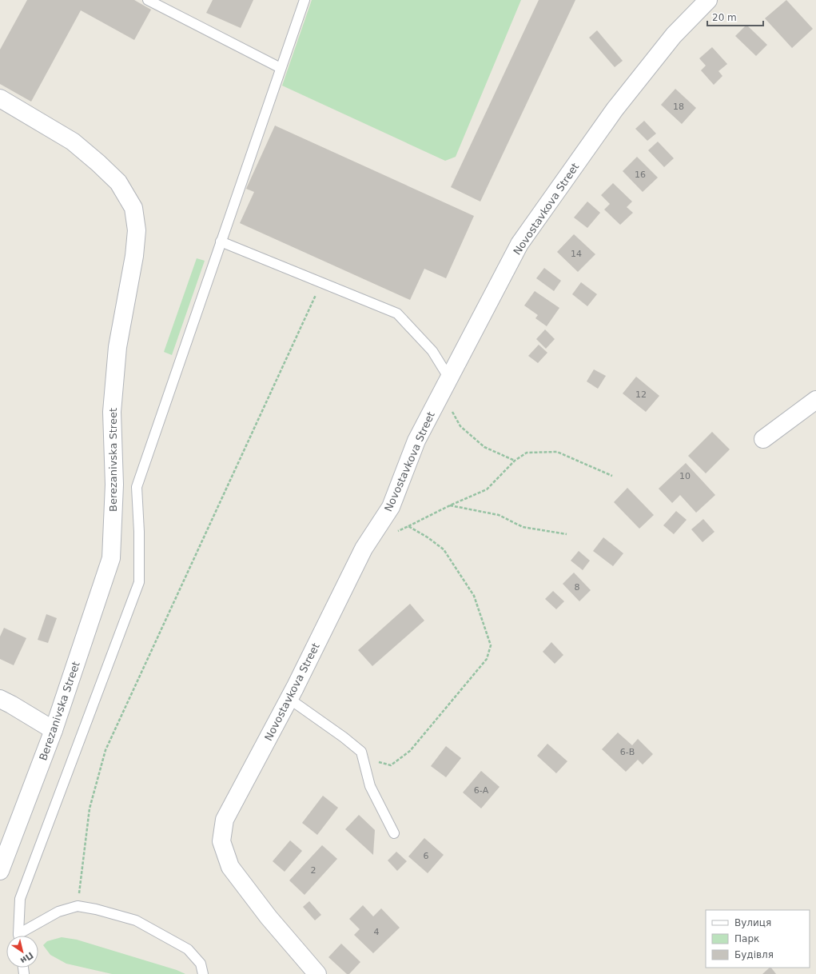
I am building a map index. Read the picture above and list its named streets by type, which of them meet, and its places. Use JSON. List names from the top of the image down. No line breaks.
{"streets":{"street":["Novostavkova Street","Berezanivska Street"]},"house_numbers":["18","16","14","12","10","8","6-В","6-А","6","2","4"],"legend":["Вулиця","Парк","Будівля"],"scale_bar":"20 m","north":"bottom right"}
